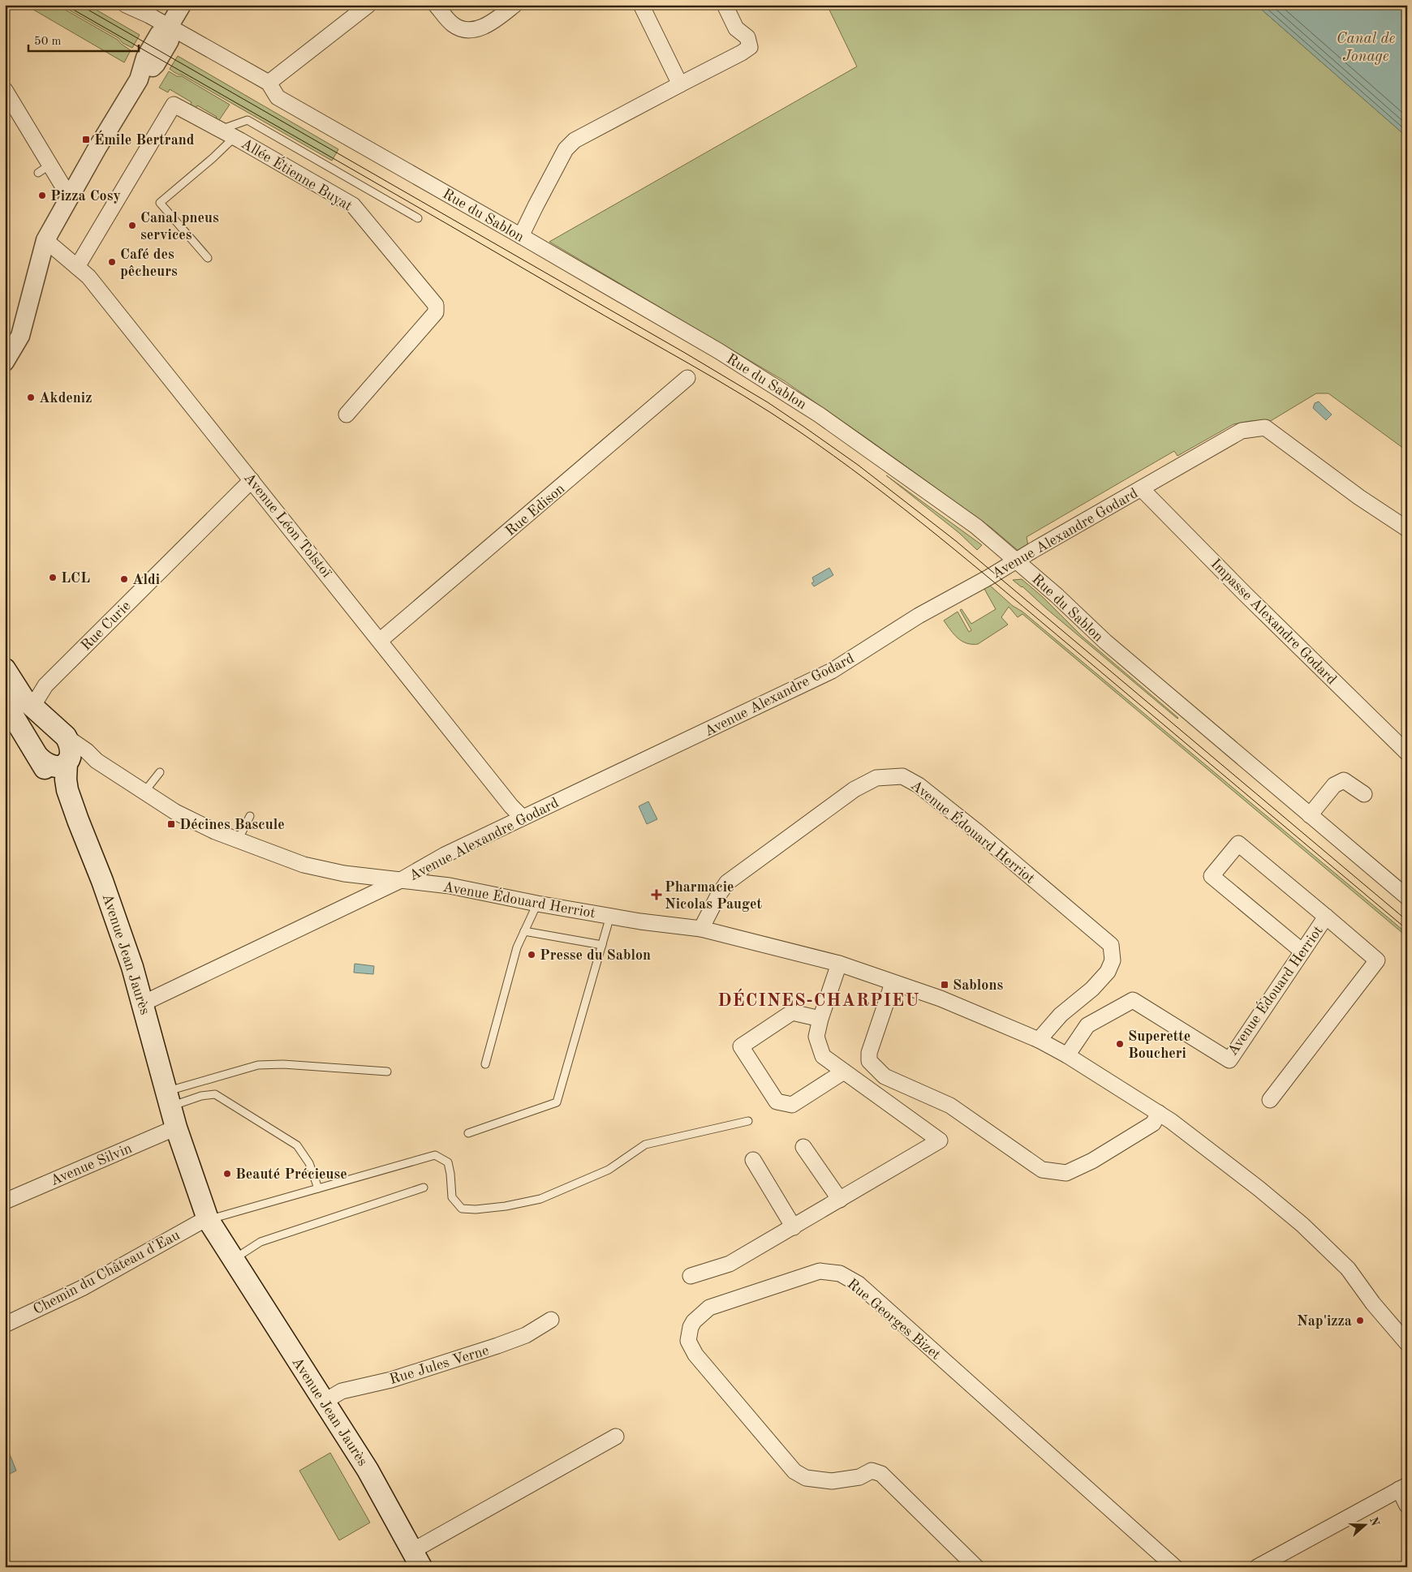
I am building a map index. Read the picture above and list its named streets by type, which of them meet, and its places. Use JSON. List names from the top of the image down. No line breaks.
{"streets":{"main road":["Avenue Jean Jaurès"],"street":["Allée Étienne Buyat","Rue du Sablon","Rue Edison","Avenue Léon Tolstoï","Avenue Alexandre Godard","Impasse Alexandre Godard","Rue Curie","Avenue Édouard Herriot","Avenue Silvin","Chemin du Château d'Eau","Rue Georges Bizet","Rue Jules Verne"]},"crossings":[["Allée Étienne Buyat","Avenue Léon Tolstoï"],["Rue du Sablon","Avenue Alexandre Godard"],["Rue Edison","Avenue Léon Tolstoï"],["Avenue Léon Tolstoï","Avenue Alexandre Godard"],["Avenue Léon Tolstoï","Rue Curie"],["Avenue Alexandre Godard","Impasse Alexandre Godard"],["Avenue Alexandre Godard","Avenue Édouard Herriot"],["Avenue Alexandre Godard","Avenue Jean Jaurès"],["Avenue Édouard Herriot","Avenue Jean Jaurès"],["Avenue Jean Jaurès","Avenue Silvin"],["Avenue Jean Jaurès","Chemin du Château d'Eau"],["Avenue Jean Jaurès","Rue Jules Verne"]],"districts":["DÉCINES-CHARPIEU"],"water":["Canal de Jonage"],"places":{"transit":["Émile Bertrand","Décines Bascule","Sablons"],"other":["Pizza Cosy","Canal pneus services","Café des pêcheurs","Akdeniz","LCL","Aldi","Presse du Sablon","Superette Boucheri","Beauté Précieuse","Nap'izza"],"health":["Pharmacie Nicolas Pauget"]},"scale_bar":"50 m","north":"right"}
